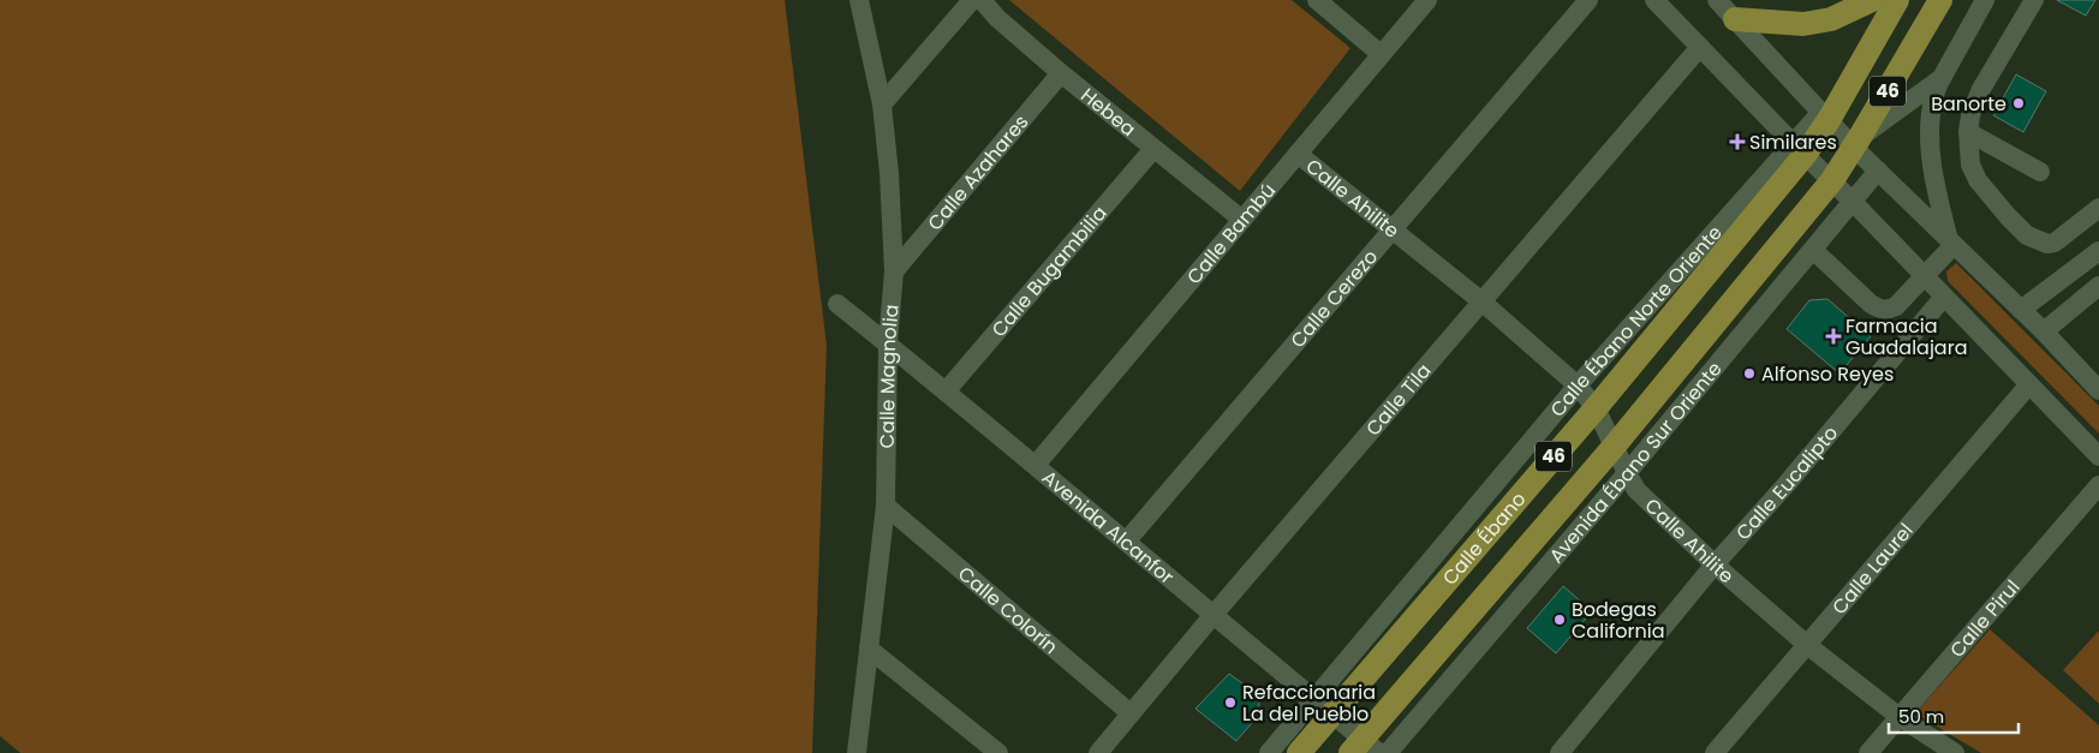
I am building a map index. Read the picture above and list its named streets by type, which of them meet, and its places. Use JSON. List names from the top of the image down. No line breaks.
{"streets":{"main road":["46","Calle Ébano"],"street":["Hebea","Calle Azahares","Calle Ahilite","Calle Bambú","Calle Bugambilia","Calle Cerezo","Calle Ébano Norte Oriente","Calle Magnolia","Calle Tila","Avenida Ébano Sur Oriente","Calle Eucalipto","Avenida Alcanfor","Calle Laurel","Calle Colorín","Calle Pirul"]},"crossings":[["46","Calle Ébano Norte Oriente"],["46","Calle Ébano"],["Hebea","Calle Azahares"],["Hebea","Calle Bambú"],["Hebea","Calle Bugambilia"],["Calle Azahares","Calle Magnolia"],["Calle Ahilite","Calle Bambú"],["Calle Ahilite","Calle Cerezo"],["Calle Ahilite","Calle Ébano Norte Oriente"],["Calle Ahilite","Calle Tila"],["Calle Ahilite","Avenida Ébano Sur Oriente"],["Calle Ahilite","Calle Eucalipto"],["Calle Ahilite","Calle Ébano"],["Calle Ahilite","Calle Laurel"],["Calle Ahilite","Calle Pirul"],["Calle Bambú","Avenida Alcanfor"],["Calle Bugambilia","Avenida Alcanfor"],["Calle Cerezo","Avenida Alcanfor"],["Calle Ébano Norte Oriente","Avenida Alcanfor"],["Calle Ébano Norte Oriente","Calle Ébano"],["Calle Magnolia","Avenida Alcanfor"],["Calle Magnolia","Calle Colorín"],["Calle Tila","Avenida Alcanfor"],["Calle Tila","Calle Colorín"],["Avenida Alcanfor","Calle Ébano"]],"places":{"other":["Banorte","Alfonso Reyes","Bodegas California","Refaccionaria La del Pueblo"],"health":["Similares","Farmacia Guadalajara"]},"scale_bar":"50 m"}
